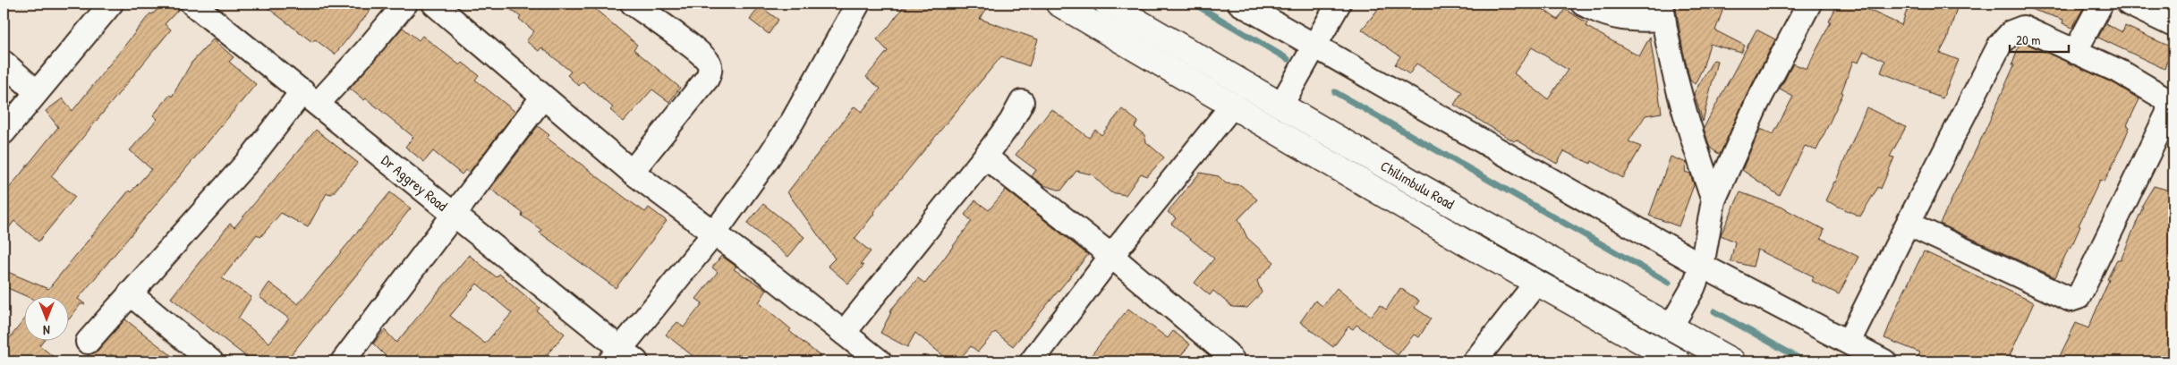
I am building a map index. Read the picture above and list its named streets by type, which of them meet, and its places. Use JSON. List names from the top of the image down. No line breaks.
{"streets":{"main road":["Chilimbulu Road"],"street":["Dr Aggrey Road"]},"scale_bar":"20 m","north":"bottom"}
